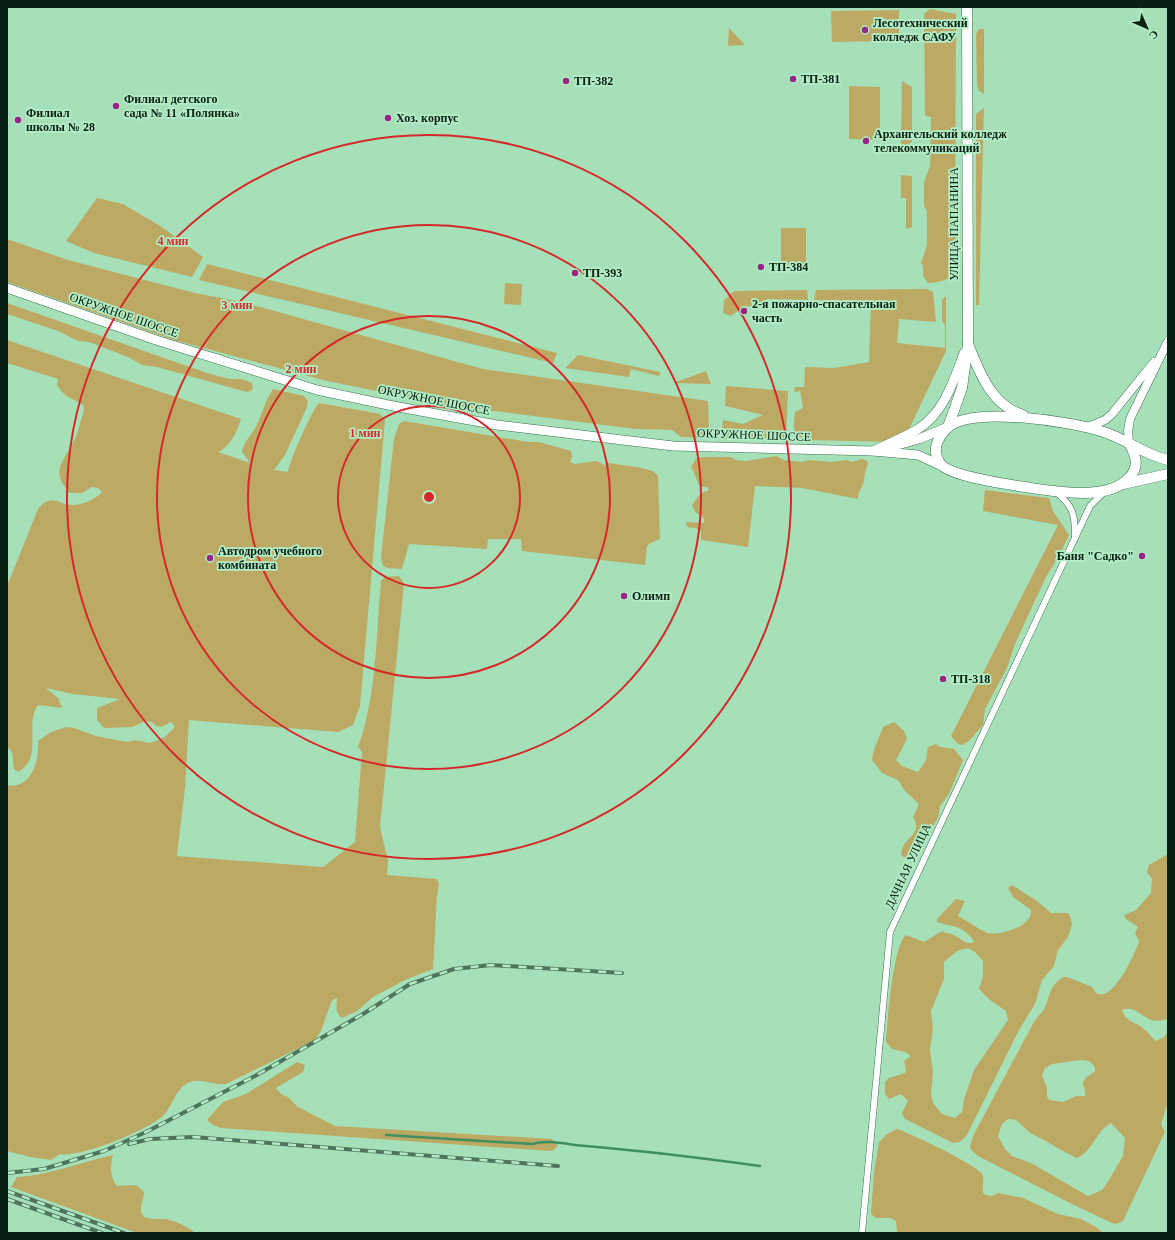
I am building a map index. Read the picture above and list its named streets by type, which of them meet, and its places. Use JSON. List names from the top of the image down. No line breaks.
{"streets":{"main road":["УЛИЦА ПАПАНИНА","ОКРУЖНОЕ ШОССЕ"],"street":["ДАЧНАЯ УЛИЦА"]},"crossings":[["УЛИЦА ПАПАНИНА","ОКРУЖНОЕ ШОССЕ"],["ОКРУЖНОЕ ШОССЕ","ДАЧНАЯ УЛИЦА"]],"places":["Лесотехнический колледж САФУ","ТП-381","ТП-382","Филиал детского сада № 11 «Полянка»","Хоз. корпус","Филиал школы № 28","Архангельский колледж телекоммуникаций","ТП-384","ТП-393","2-я пожарно-спасательная часть","Баня \"Садко\"","Автодром учебного комбината","Олимп","ТП-318"],"north":"bottom right","rings":["4 мин","3 мин","2 мин","1 мин"]}
